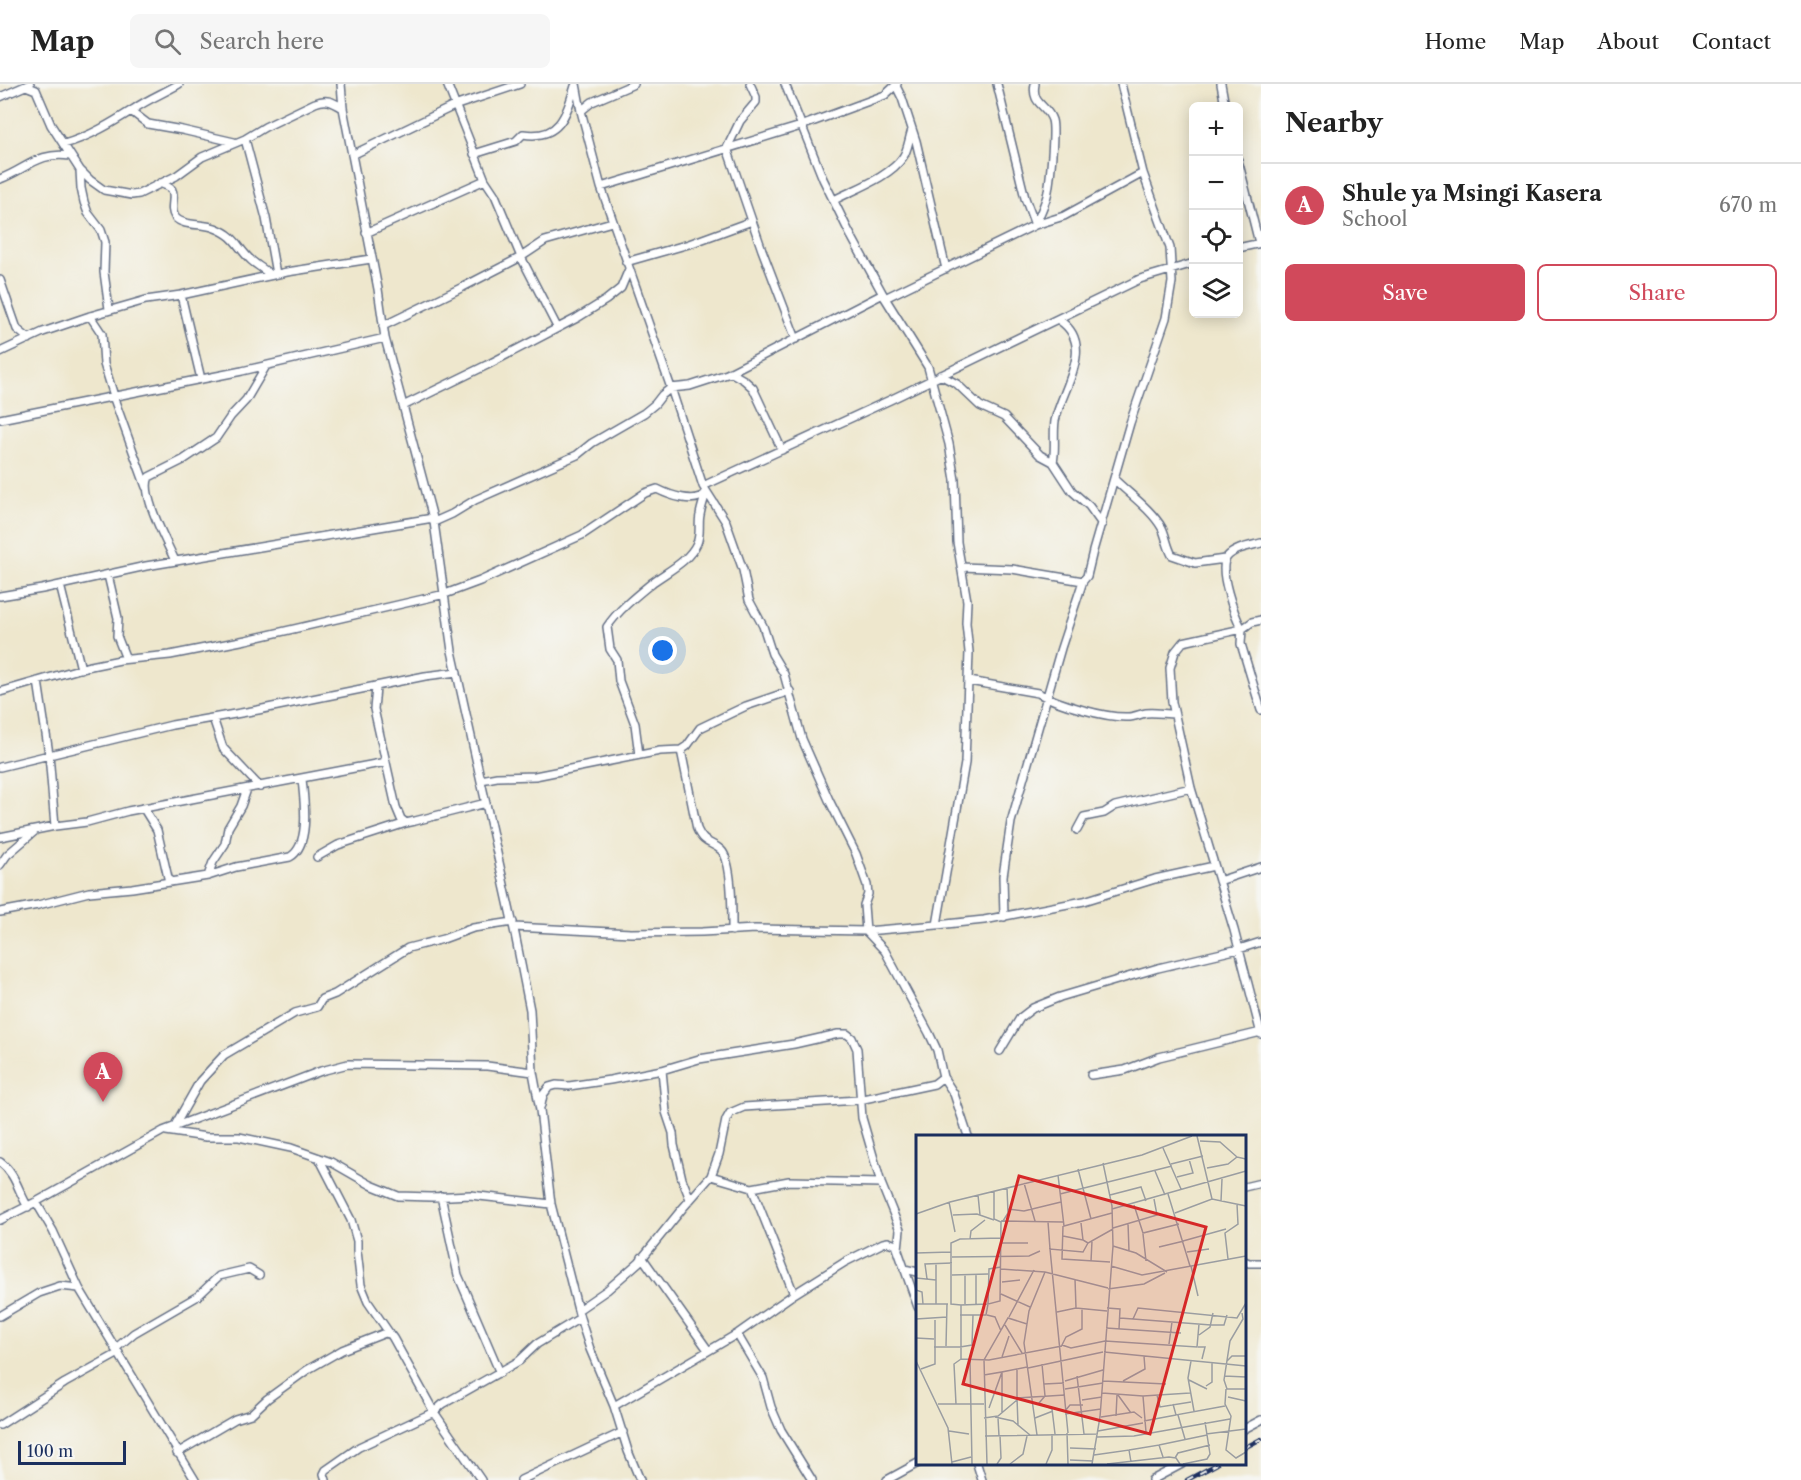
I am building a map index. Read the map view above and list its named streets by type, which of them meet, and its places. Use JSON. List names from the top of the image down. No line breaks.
{"scale_bar":"100 m","page":{"header":"Map","search":"Search here","nav":["Home","Map","About","Contact"],"heading":"Nearby","map_buttons":["+","−"],"list":[{"mark":"A","name":"Shule ya Msingi Kasera","note":"School","value":"670 m"}],"buttons":["Save","Share"],"pins":"A","scale":"100 m"}}
